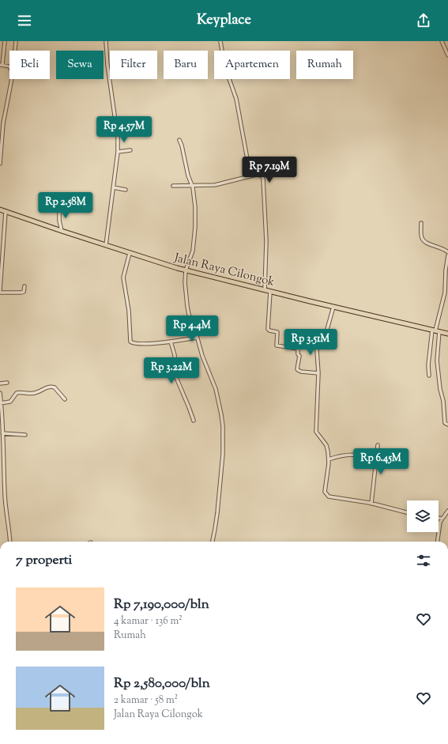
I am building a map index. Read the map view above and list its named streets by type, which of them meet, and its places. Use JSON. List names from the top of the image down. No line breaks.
{"streets":{"highway":["Jalan Raya Cilongok"]},"page":{"header":"Keyplace","chip":["Beli","Sewa","Filter","Baru","Apartemen","Rumah"],"price":["Rp 4.57M","Rp 7.19M","Rp 2.58M","Rp 4.4M","Rp 3.51M","Rp 3.22M","Rp 6.45M"],"heading":"7 properti","list":[{"name":"Rp 7,190,000/bln","note":"4 kamar · 136 m² · Rumah"},{"name":"Rp 2,580,000/bln","note":"2 kamar · 58 m² · Jalan Raya Cilongok"}]}}
